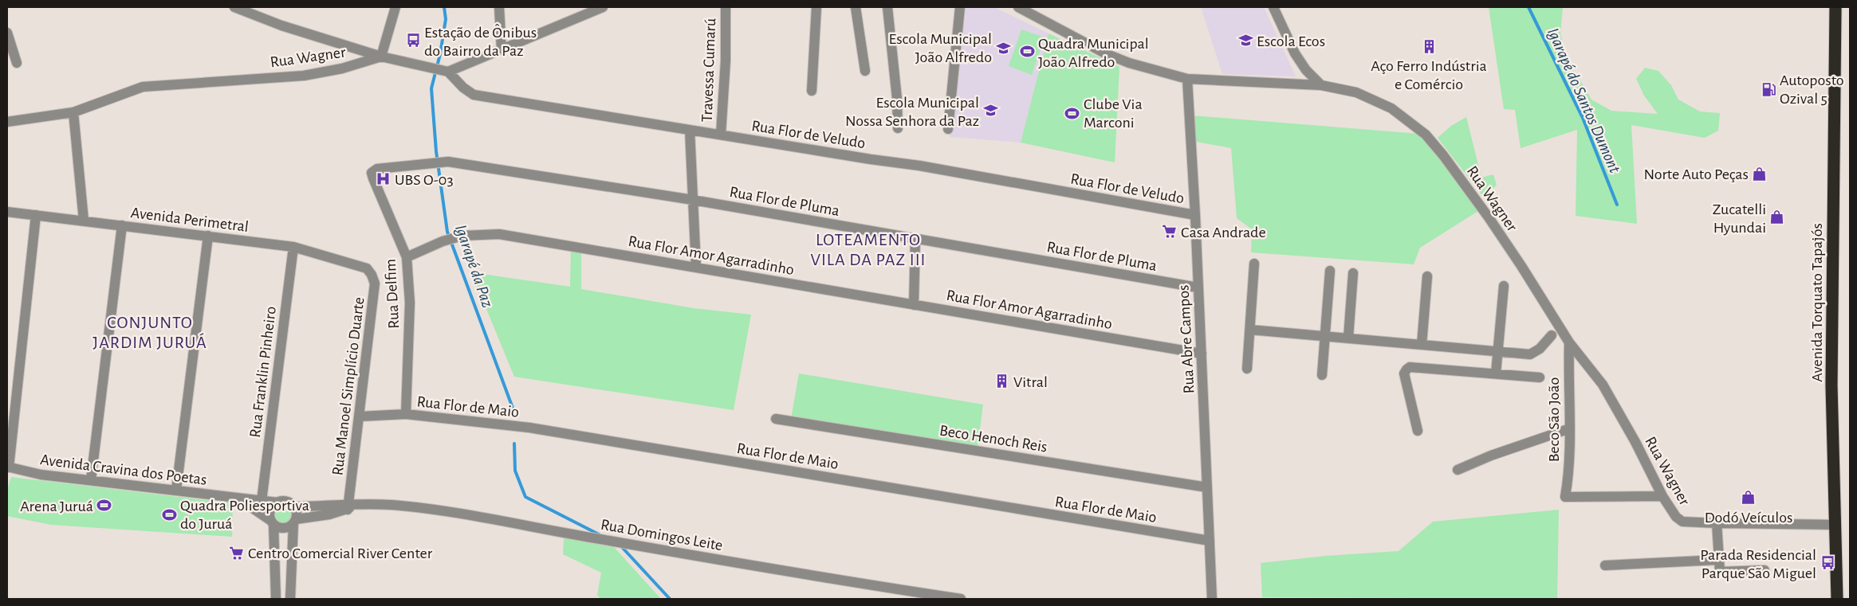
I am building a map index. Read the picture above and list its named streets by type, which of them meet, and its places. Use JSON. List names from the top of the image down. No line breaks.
{"streets":{"highway":["Avenida Torquato Tapajós"],"street":["Rua Wagner","Travessa Cumarú","Rua Flor de Veludo","Rua Flor de Pluma","Avenida Perimetral","Rua Flor Amor Agarradinho","Rua Delfim","Rua Abre Campos","Rua Franklin Pinheiro","Rua Manoel Simplício Duarte","Rua Flor de Maio","Beco São João","Beco Henoch Reis","Avenida Cravina dos Poetas","Rua Domingos Leite"]},"crossings":[["Rua Wagner","Rua Flor de Veludo"],["Rua Wagner","Avenida Torquato Tapajós"],["Rua Wagner","Rua Abre Campos"],["Rua Wagner","Beco São João"],["Travessa Cumarú","Rua Flor de Veludo"],["Rua Flor de Veludo","Rua Abre Campos"],["Rua Flor de Pluma","Rua Delfim"],["Rua Flor de Pluma","Rua Abre Campos"],["Avenida Perimetral","Rua Franklin Pinheiro"],["Avenida Perimetral","Rua Manoel Simplício Duarte"],["Rua Flor Amor Agarradinho","Rua Delfim"],["Rua Flor Amor Agarradinho","Rua Abre Campos"],["Rua Delfim","Rua Flor de Maio"],["Rua Abre Campos","Rua Flor de Maio"],["Rua Abre Campos","Beco Henoch Reis"],["Rua Franklin Pinheiro","Avenida Cravina dos Poetas"],["Rua Manoel Simplício Duarte","Rua Flor de Maio"],["Rua Manoel Simplício Duarte","Rua Domingos Leite"],["Avenida Cravina dos Poetas","Rua Domingos Leite"]],"districts":["LOTEAMENTO VILA DA PAZ III","CONJUNTO JARDIM JURUÁ"],"water":["Igarapé do Santos Dumont","Igarapé da Paz"],"places":{"bus stop":["Estação de Ônibus do Bairro da Paz","Parada Residencial Parque São Miguel"],"school or university":["Escola Ecos","Escola Municipal João Alfredo","Escola Municipal Nossa Senhora da Paz"],"building":["Aço Ferro Indústria e Comércio","Vitral"],"sports":["Quadra Municipal João Alfredo","Clube Via Marconi","Arena Juruá","Quadra Poliesportiva do Juruá"],"fuel station":["Autoposto Ozival 5"],"shop":["Norte Auto Peças","Zucatelli Hyundai","Dodó Veículos"],"hospital":["UBS O-03"],"supermarket":["Casa Andrade","Centro Comercial River Center"]}}
